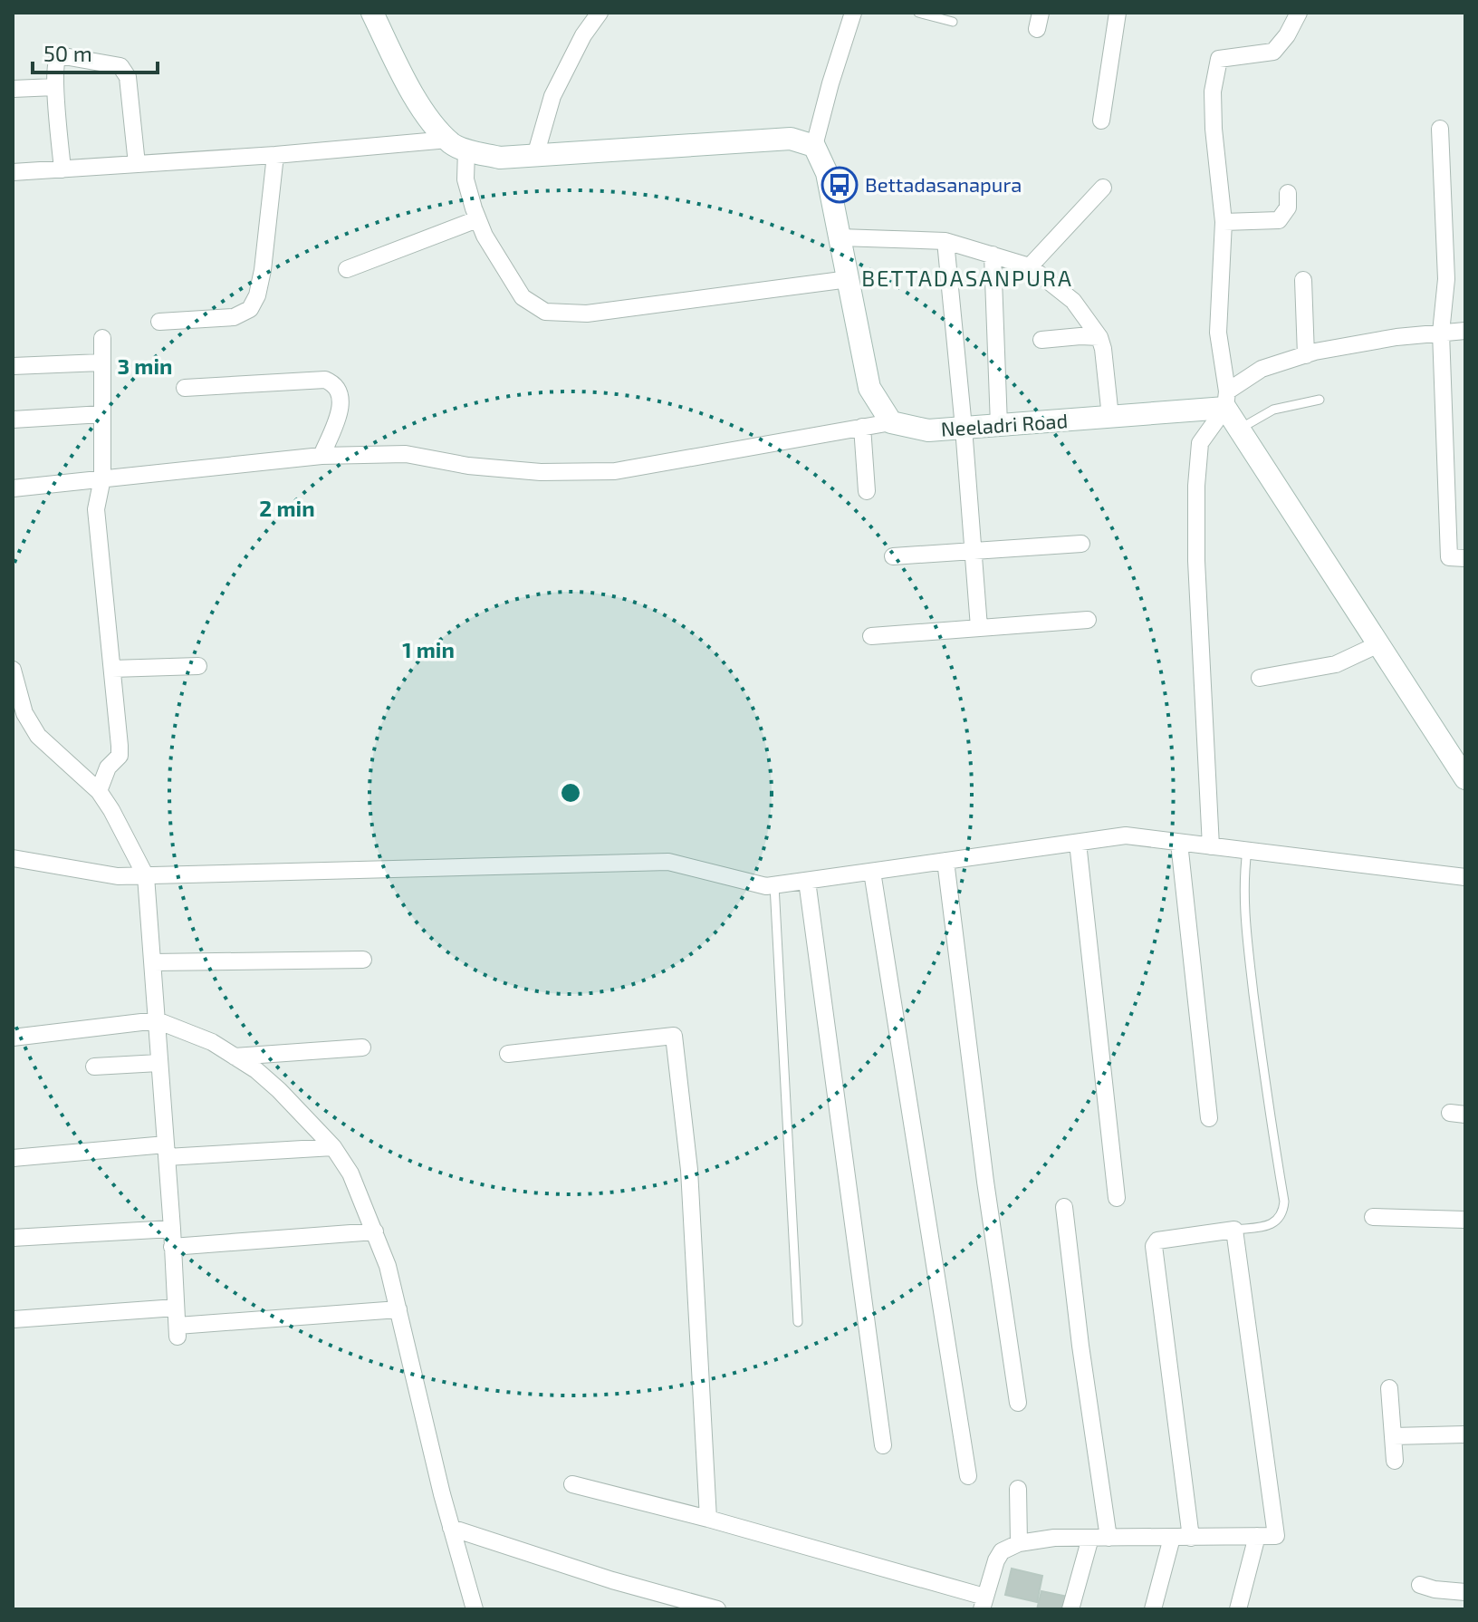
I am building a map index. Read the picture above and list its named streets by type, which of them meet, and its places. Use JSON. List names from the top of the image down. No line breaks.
{"streets":{"main road":["Neeladri Road"]},"districts":["BETTADASANPURA"],"places":{"bus stop":["Bettadasanapura"]},"scale_bar":"50 m","rings":["3 min","2 min","1 min"]}
